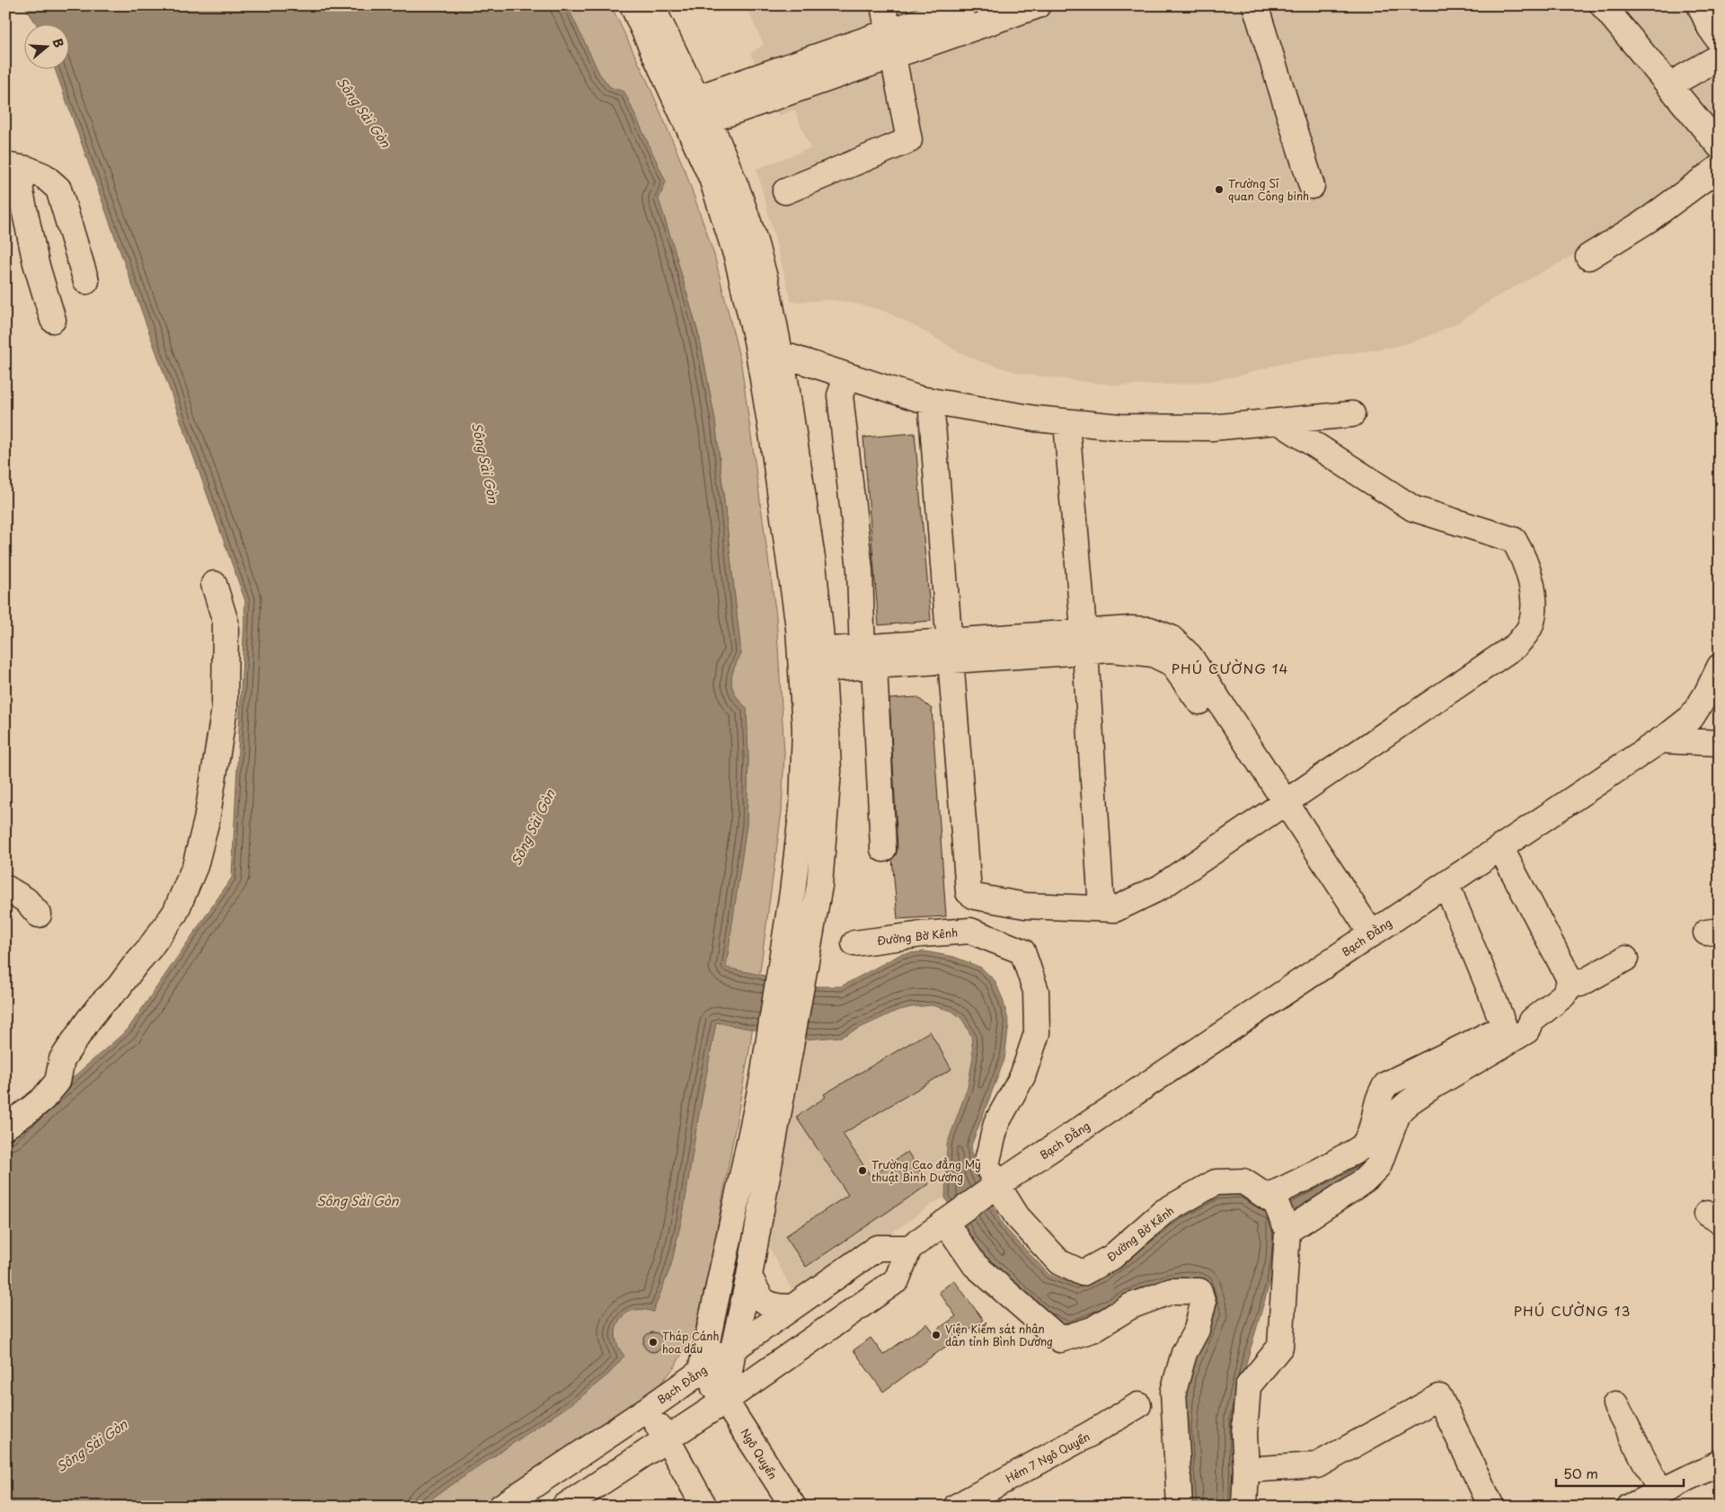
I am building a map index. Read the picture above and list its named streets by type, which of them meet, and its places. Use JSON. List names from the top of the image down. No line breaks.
{"streets":{"street":["Đường Bờ Kênh","Bạch Đằng","Ngô Quyền","Hẻm 7 Ngô Quyền"]},"crossings":[["Đường Bờ Kênh","Bạch Đằng"],["Bạch Đằng","Ngô Quyền"]],"districts":["PHÚ CƯỜNG 14","PHÚ CƯỜNG 13"],"water":["Sông Sài Gòn"],"places":["Trường Sĩ quan Công binh","Trường Cao đẳng Mỹ thuật Bình Dương","Viện Kiểm sát nhân dân tỉnh Bình Dương","Tháp Cánh hoa dầu"],"scale_bar":"50 m","north":"right"}
